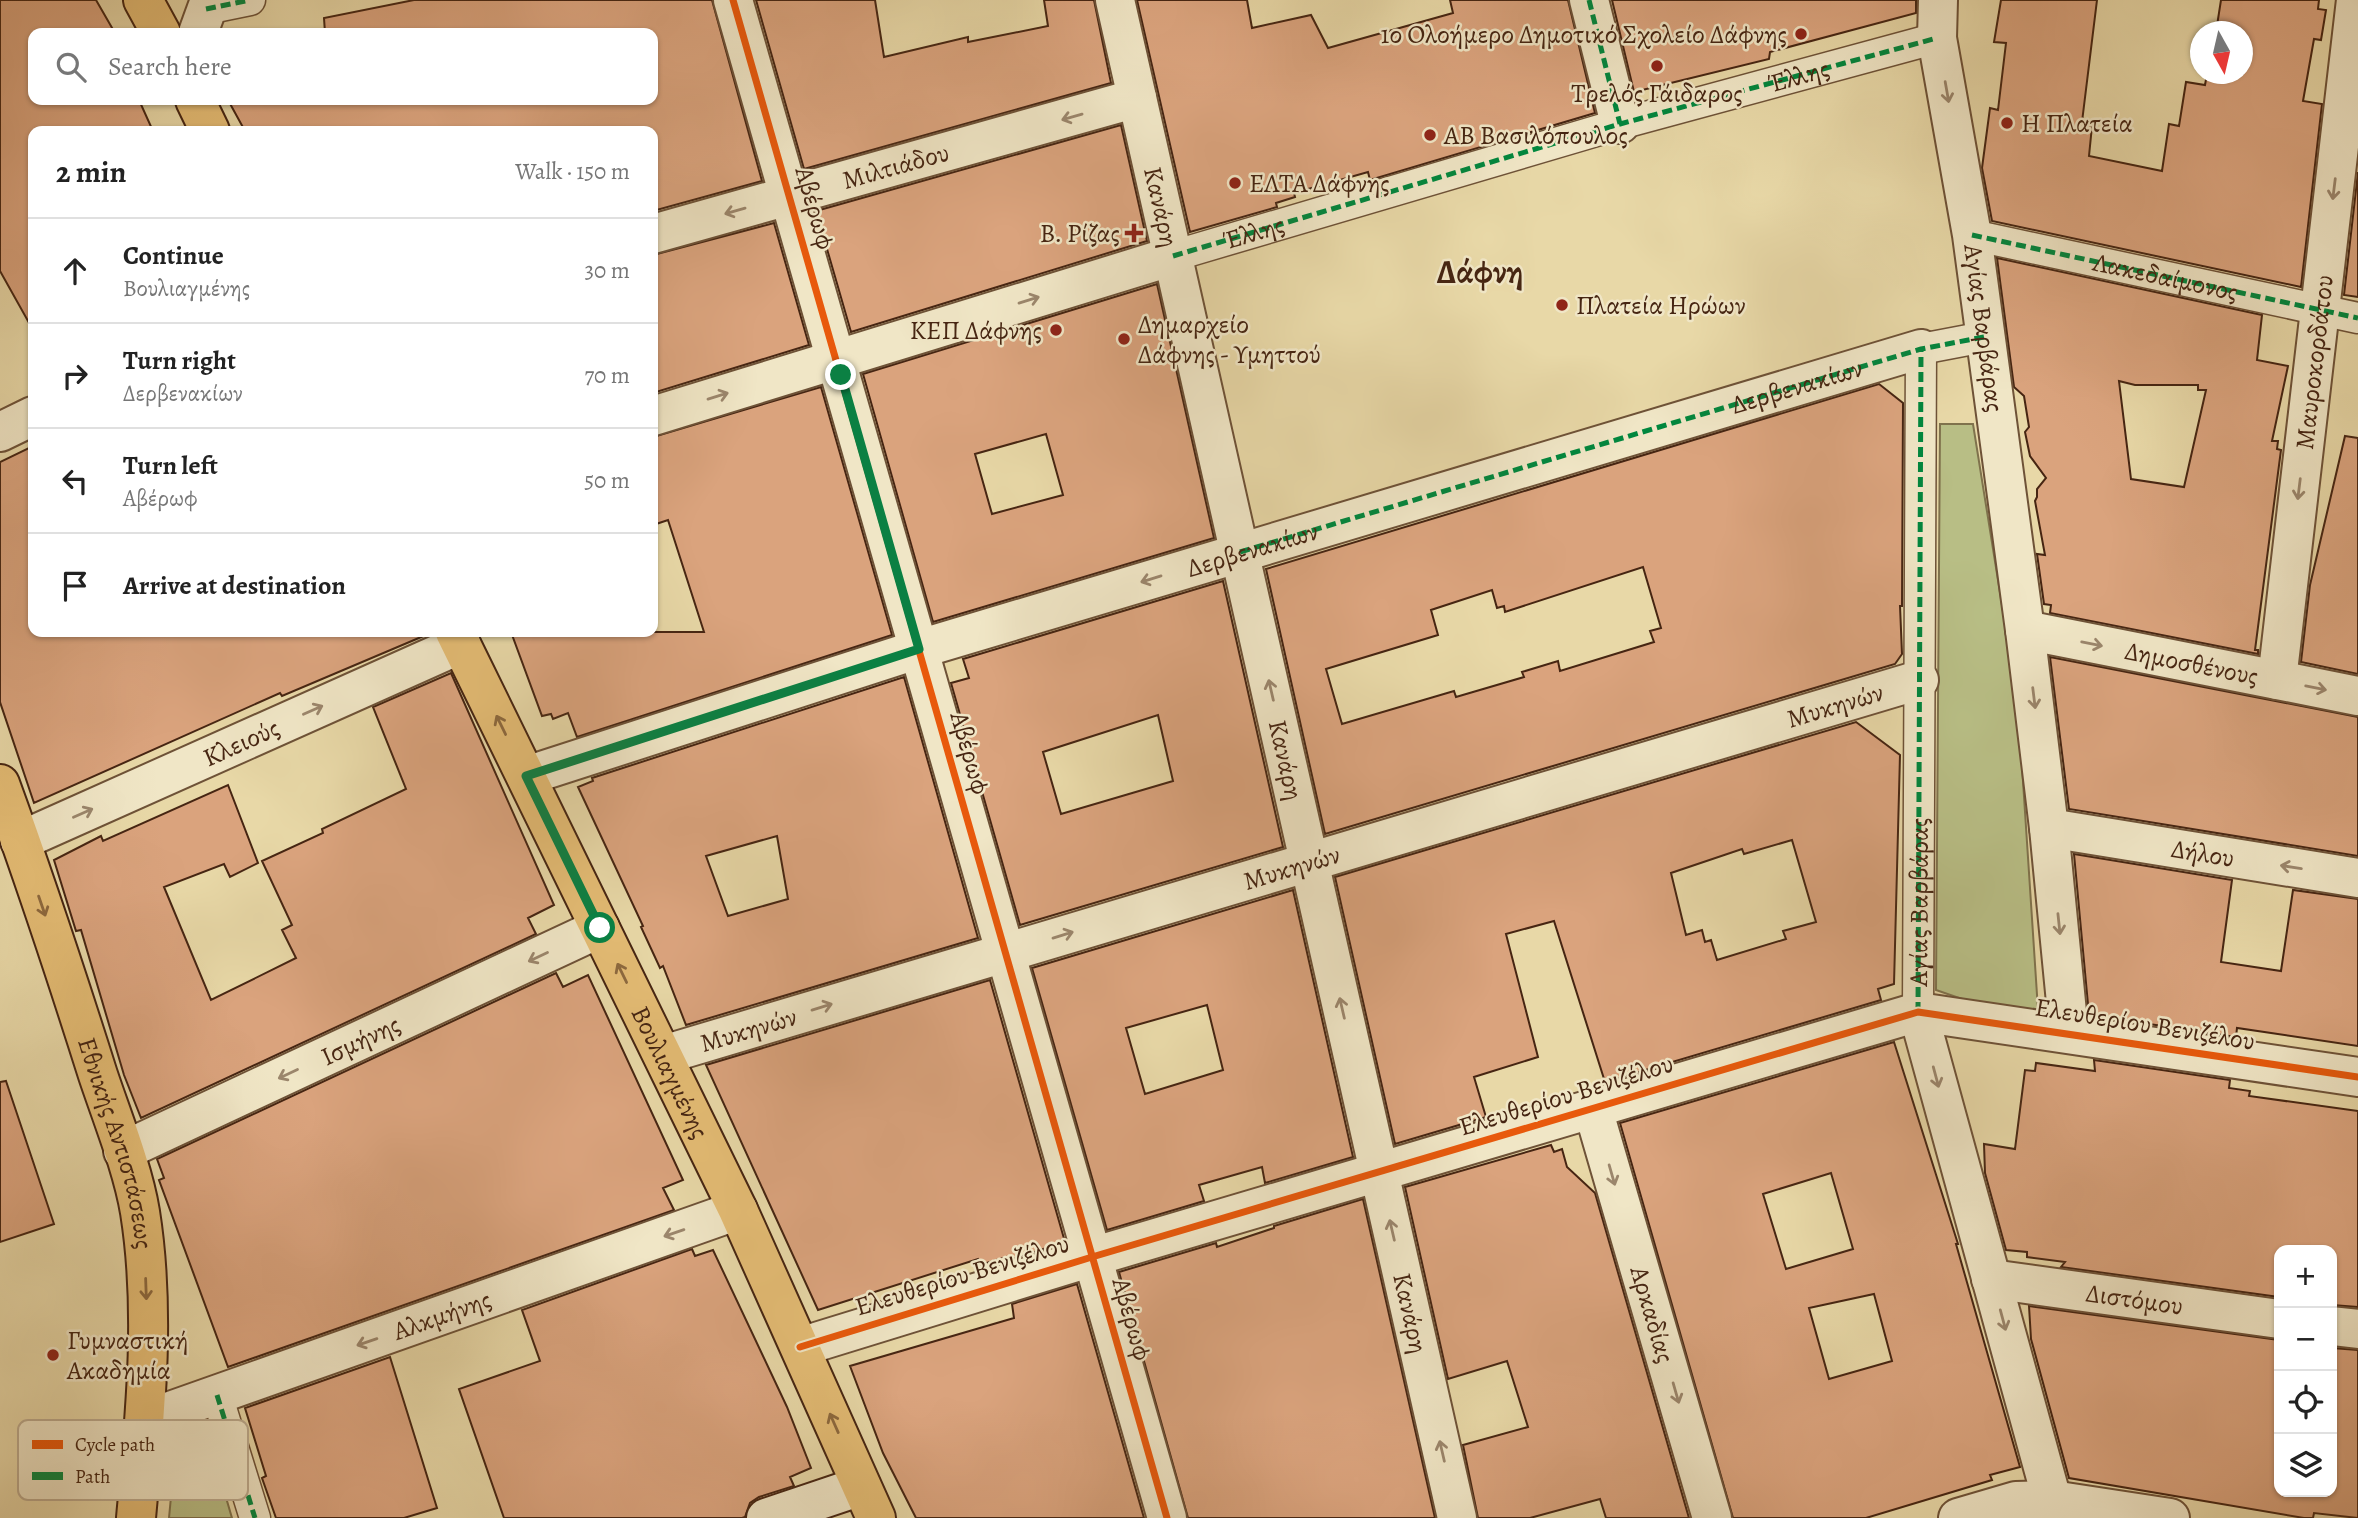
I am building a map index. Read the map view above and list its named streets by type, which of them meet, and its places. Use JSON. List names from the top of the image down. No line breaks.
{"streets":{"main road":["Βουλιαγμένης","Εθνικής Αντιστάσεως"],"street":["Έλλης","Μιλτιάδου","Κανάρη","Αβέρωφ","Λακεδαίμονος","Αγίας Βαρβάρας","Μαυροκορδάτου","Δερβενακίων","Δημοσθένους","Μυκηνών","Κλειούς","Δήλου","Ελευθερίου Βενιζέλου","Ισμήνης","Διστόμου","Αρκαδίας","Αλκμήνης"]},"crossings":[["Έλλης","Κανάρη"],["Έλλης","Αβέρωφ"],["Έλλης","Αγίας Βαρβάρας"],["Μιλτιάδου","Κανάρη"],["Μιλτιάδου","Αβέρωφ"],["Κανάρη","Δερβενακίων"],["Κανάρη","Μυκηνών"],["Κανάρη","Ελευθερίου Βενιζέλου"],["Αβέρωφ","Δερβενακίων"],["Αβέρωφ","Μυκηνών"],["Αβέρωφ","Ελευθερίου Βενιζέλου"],["Λακεδαίμονος","Αγίας Βαρβάρας"],["Λακεδαίμονος","Μαυροκορδάτου"],["Αγίας Βαρβάρας","Δερβενακίων"],["Αγίας Βαρβάρας","Δημοσθένους"],["Αγίας Βαρβάρας","Μυκηνών"],["Αγίας Βαρβάρας","Δήλου"],["Αγίας Βαρβάρας","Ελευθερίου Βενιζέλου"],["Αγίας Βαρβάρας","Διστόμου"],["Μαυροκορδάτου","Δημοσθένους"],["Δερβενακίων","Βουλιαγμένης"],["Μυκηνών","Βουλιαγμένης"],["Κλειούς","Βουλιαγμένης"],["Κλειούς","Εθνικής Αντιστάσεως"],["Ελευθερίου Βενιζέλου","Βουλιαγμένης"],["Ελευθερίου Βενιζέλου","Αρκαδίας"],["Ισμήνης","Βουλιαγμένης"],["Ισμήνης","Εθνικής Αντιστάσεως"],["Βουλιαγμένης","Αλκμήνης"],["Εθνικής Αντιστάσεως","Αλκμήνης"]],"one_way":["Έλλης","Μιλτιάδου","Κανάρη","Μαυροκορδάτου","Δημοσθένους","Μυκηνών","Κλειούς","Δήλου","Ισμήνης","Βουλιαγμένης","Εθνικής Αντιστάσεως","Αρκαδίας","Αλκμήνης"],"districts":["Δάφνη"],"places":{"other":["1ο Ολοήμερο Δημοτικό Σχολείο Δάφνης","Τρελός Γάιδαρος","Η Πλατεία","ΑΒ Βασιλόπουλος","ΕΛΤΑ Δάφνης","Πλατεία Ηρώων","ΚΕΠ Δάφνης","Δημαρχείο Δάφνης - Υμηττού","Γυμναστική Ακαδημία"],"health":["Β. Ρίζας"]},"legend":["Cycle path","Path"],"north":"bottom","page":{"search":"Search here","heading":["2 min","Walk · 150 m"],"list":[["Continue","Βουλιαγμένης","30 m"],["Turn right","Δερβενακίων","70 m"],["Turn left","Αβέρωφ","50 m"],"Arrive at destination"],"map_buttons":["+","−"]}}
